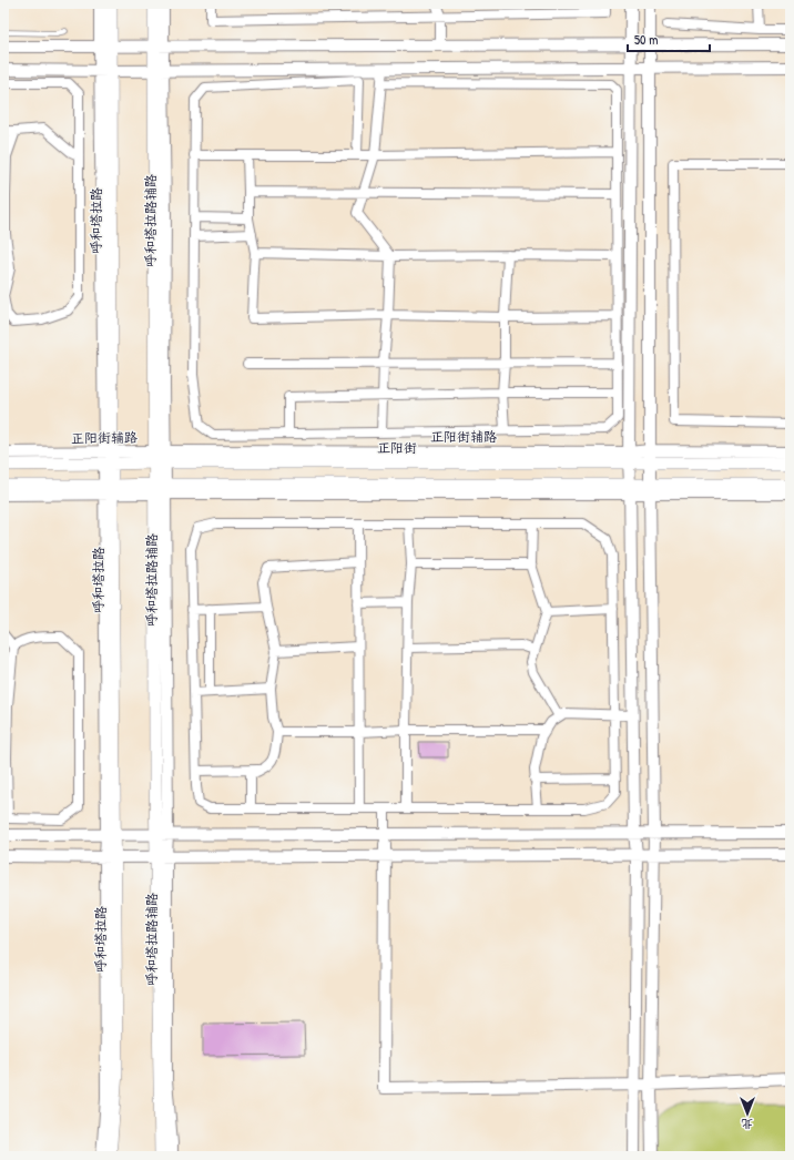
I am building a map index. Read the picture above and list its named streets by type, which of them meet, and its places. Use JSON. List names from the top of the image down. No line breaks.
{"streets":{"main road":["呼和塔拉路","正阳街"],"street":["呼和塔拉路辅路","正阳街辅路"]},"crossings":[["呼和塔拉路","正阳街辅路"],["呼和塔拉路","正阳街"],["正阳街辅路","正阳街"]],"scale_bar":"50 m","north":"bottom"}
